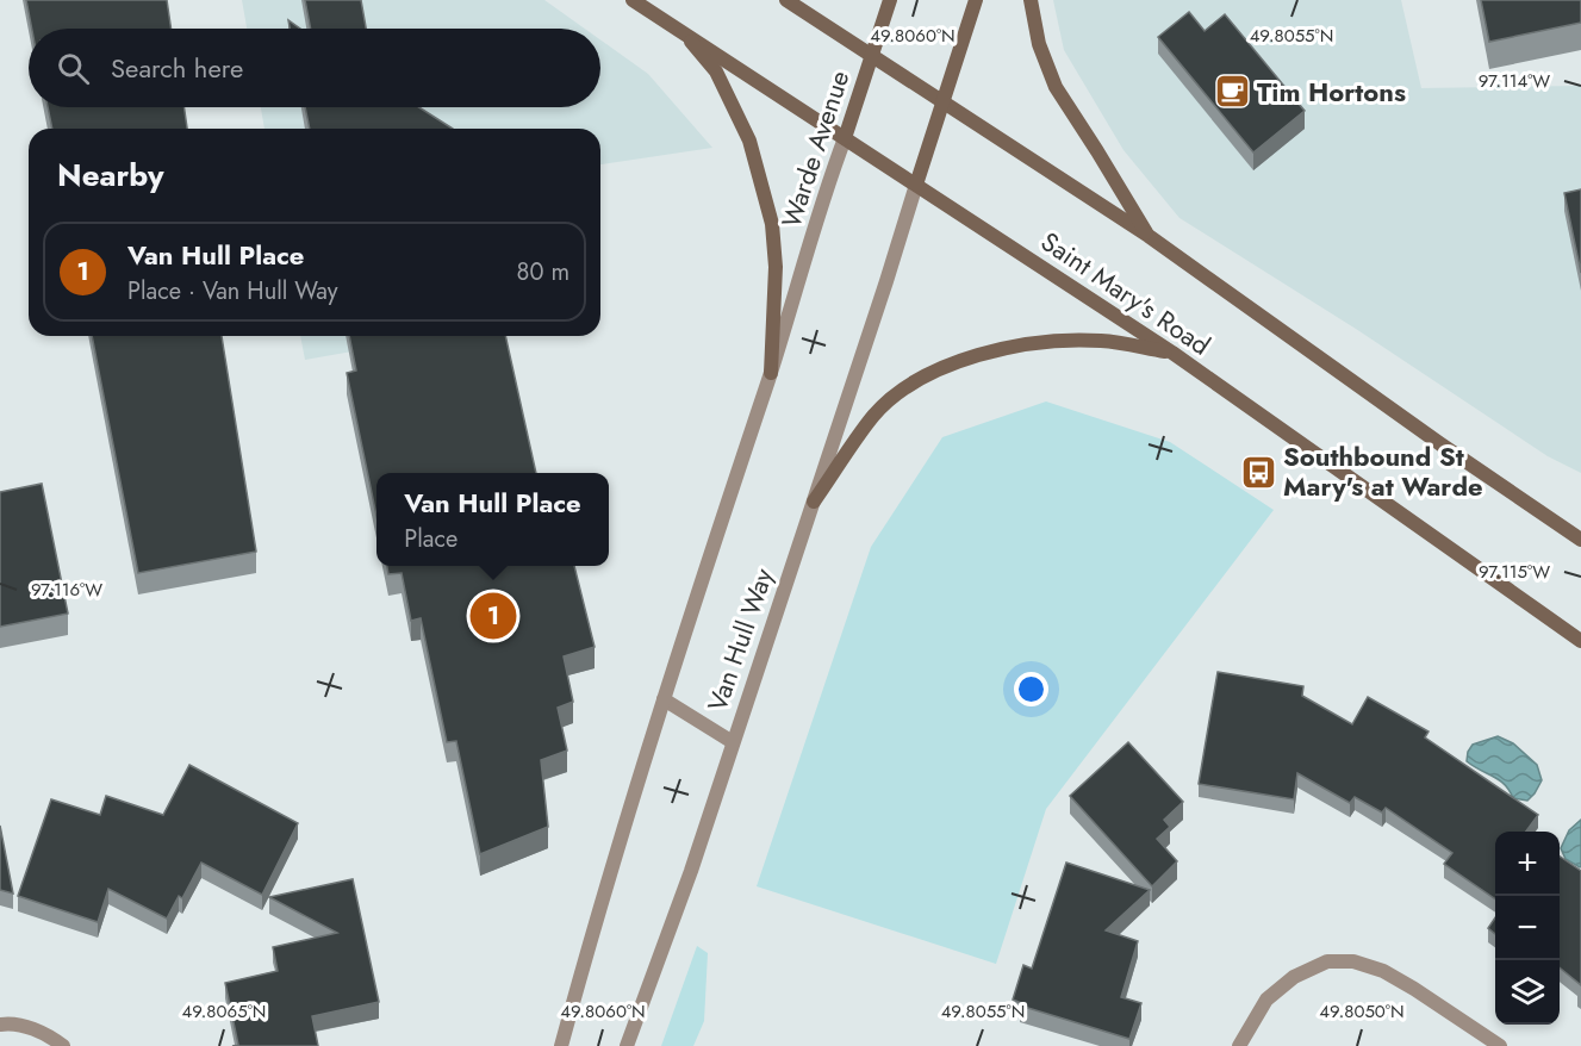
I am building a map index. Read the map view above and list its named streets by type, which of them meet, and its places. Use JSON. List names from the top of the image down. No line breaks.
{"streets":{"main road":["Warde Avenue","Saint Mary's Road"],"street":["Van Hull Way"]},"crossings":[["Warde Avenue","Saint Mary's Road"],["Warde Avenue","Van Hull Way"],["Saint Mary's Road","Van Hull Way"]],"places":{"cafe":["Tim Hortons"],"bus stop":["Southbound St Mary's at Warde"]},"page":{"search":"Search here","heading":"Nearby","list":[{"mark":"1","name":"Van Hull Place","note":"Place · Van Hull Way","value":"80 m"}],"popup":["Van Hull Place","Place"],"pins":"1","map_buttons":["+","−"]},"coordinates":["49.8060°N","49.8055°N","97.114°W","97.115°W","97.116°W","49.8065°N","49.8050°N"]}
